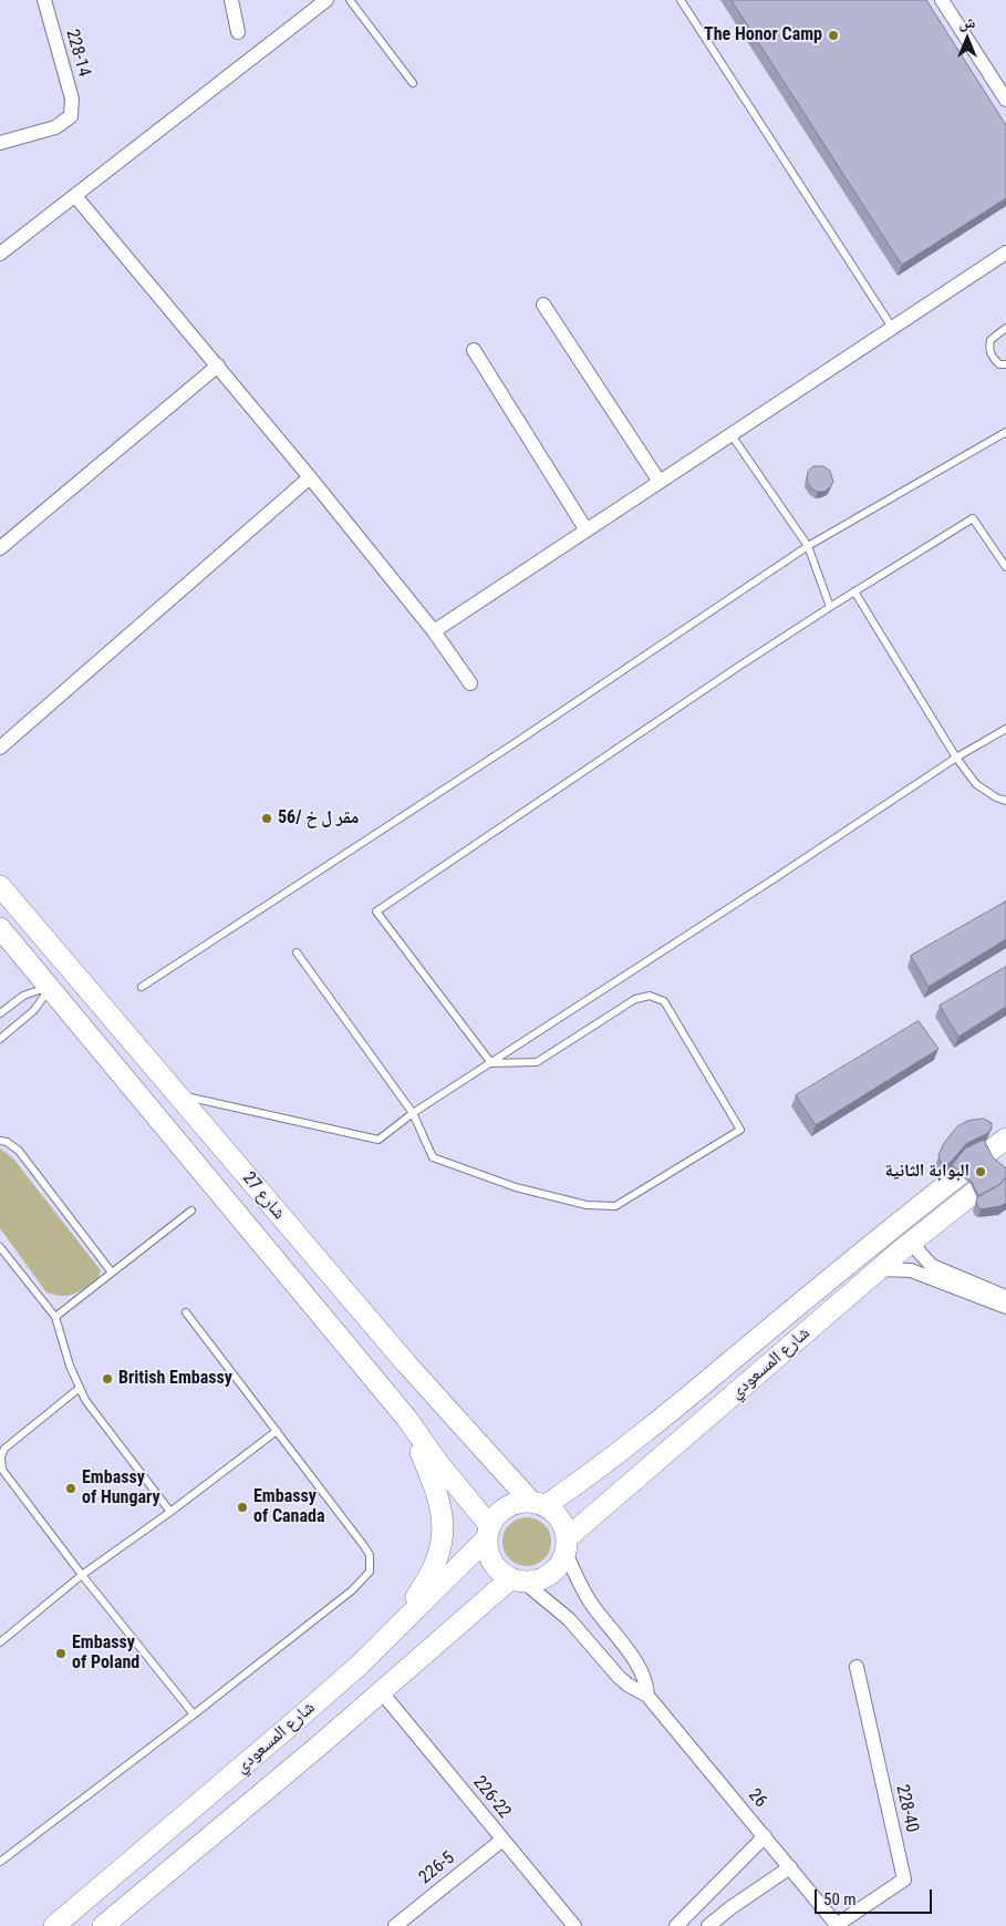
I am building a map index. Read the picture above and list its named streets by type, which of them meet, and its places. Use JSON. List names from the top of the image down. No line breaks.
{"streets":{"main road":["شارع 27","شارع المسعودي"],"street":["228-14","226-22","26","228-40","226-5"]},"crossings":[["شارع 27","شارع المسعودي"],["شارع المسعودي","226-22"],["226-22","226-5"],["26","228-40"]],"places":["The Honor Camp","مقر ل خ /56","البوابة الثانية","British Embassy","Embassy of Hungary","Embassy of Canada","Embassy of Poland"],"scale_bar":"50 m","north":"top"}
